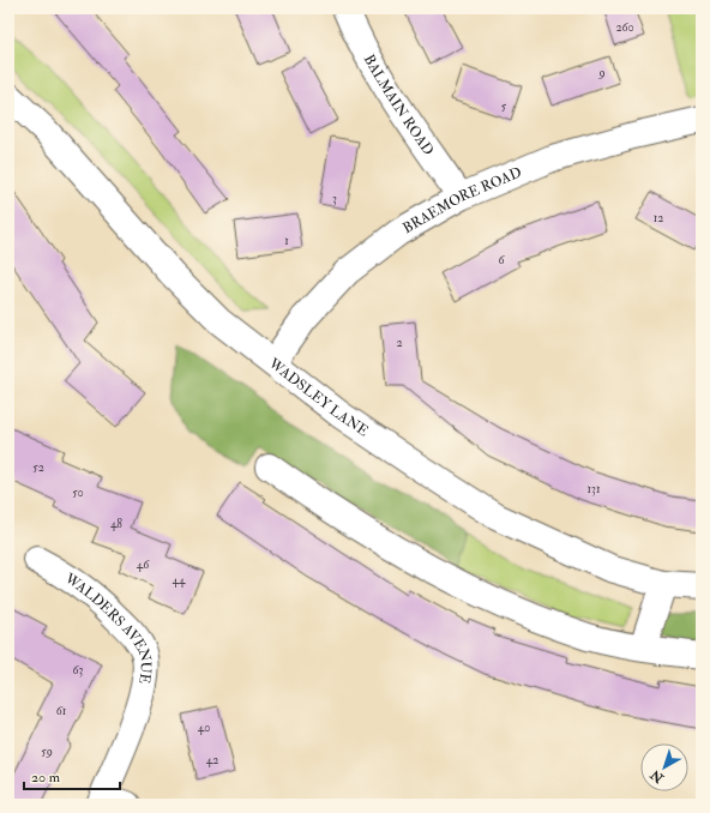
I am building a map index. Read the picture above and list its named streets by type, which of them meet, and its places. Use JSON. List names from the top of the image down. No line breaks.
{"streets":{"street":["BALMAIN ROAD","BRAEMORE ROAD","WADSLEY LANE","WALDERS AVENUE"]},"crossings":[["BALMAIN ROAD","BRAEMORE ROAD"],["BRAEMORE ROAD","WADSLEY LANE"]],"house_numbers":["260","9","5","3","12","1","6","2","52","131","50","48","46","44","63","61","40","59","42"],"scale_bar":"20 m","north":"bottom left"}
